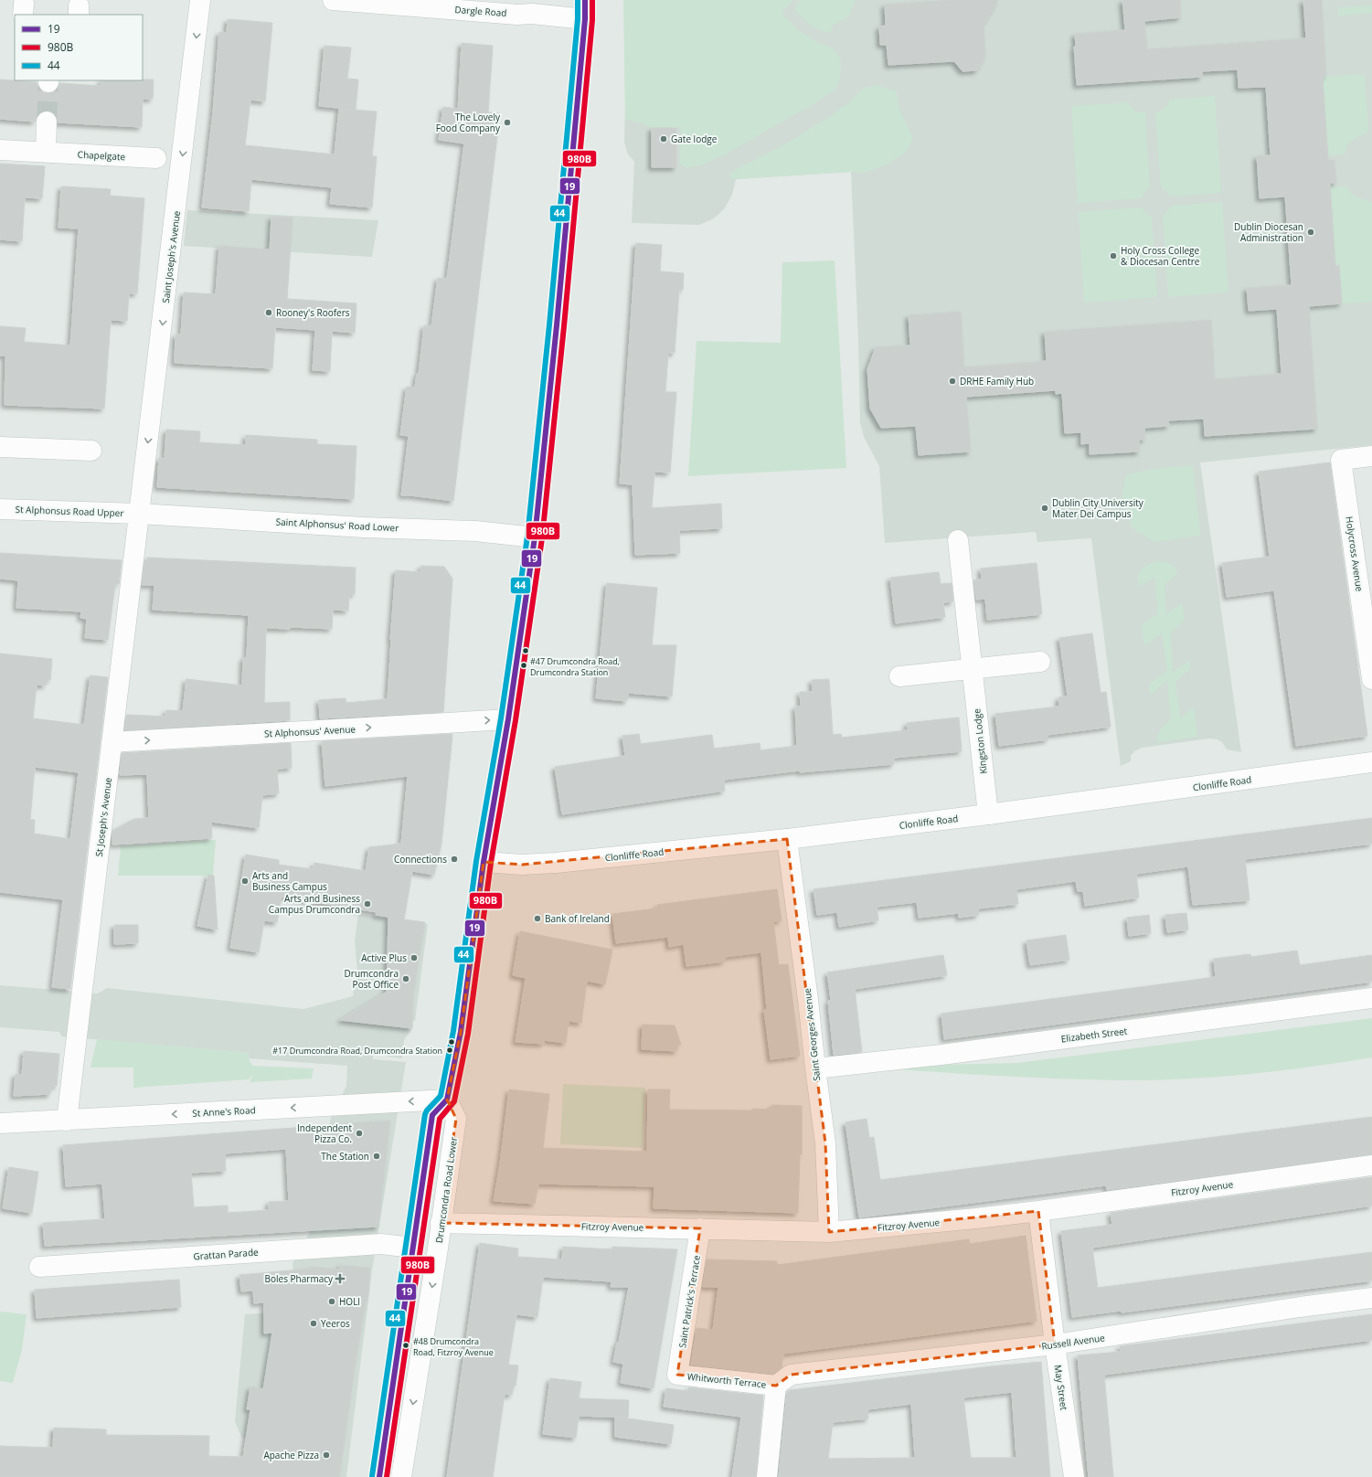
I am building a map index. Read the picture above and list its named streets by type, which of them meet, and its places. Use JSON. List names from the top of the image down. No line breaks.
{"streets":{"street":["Dargle Road","Chapelgate","Saint Joseph's Avenue","St Alphonsus Road Upper","Saint Alphonsus' Road Lower","Holycross Avenue","St Alphonsus' Avenue","Kingston Lodge","Clonliffe Road","St Joseph's Avenue","Saint Georges Avenue","Elizabeth Street","St Anne's Road","Fitzroy Avenue","Drumcondra Road Lower","Grattan Parade","Saint Patrick's Terrace","Russell Avenue","Whitworth Terrace","May Street"]},"crossings":[["Saint Joseph's Avenue","St Alphonsus Road Upper"],["Saint Joseph's Avenue","Saint Alphonsus' Road Lower"],["Saint Joseph's Avenue","St Joseph's Avenue"],["St Alphonsus Road Upper","Saint Alphonsus' Road Lower"],["St Alphonsus Road Upper","St Joseph's Avenue"],["Saint Alphonsus' Road Lower","St Joseph's Avenue"],["St Alphonsus' Avenue","St Joseph's Avenue"],["Kingston Lodge","Clonliffe Road"],["Clonliffe Road","Saint Georges Avenue"],["St Joseph's Avenue","St Anne's Road"],["Saint Georges Avenue","Elizabeth Street"],["Saint Georges Avenue","Fitzroy Avenue"],["St Anne's Road","Drumcondra Road Lower"],["Fitzroy Avenue","Drumcondra Road Lower"],["Fitzroy Avenue","Saint Patrick's Terrace"],["Fitzroy Avenue","May Street"],["Saint Patrick's Terrace","Whitworth Terrace"],["Russell Avenue","Whitworth Terrace"],["Russell Avenue","May Street"]],"one_way":["Saint Joseph's Avenue","St Alphonsus' Avenue","St Anne's Road"],"places":{"other":["The Lovely Food Company","Gate lodge","Dublin Diocesan Administration","Holy Cross College & Diocesan Centre","Rooney's Roofers","DRHE Family Hub","Dublin City University Mater Dei Campus","#47 Drumcondra Road, Drumcondra Station","Connections","Arts and Business Campus","Arts and Business Campus Drumcondra","Bank of Ireland","Active Plus","Drumcondra Post Office","#17 Drumcondra Road, Drumcondra Station","Independent Pizza Co.","The Station","HOLI","Yeeros","#48 Drumcondra Road, Fitzroy Avenue","Apache Pizza"],"health":["Boles Pharmacy"]},"lines":["transit line 19","transit line 980B","transit line 44"],"legend":["19","980B","44"]}
